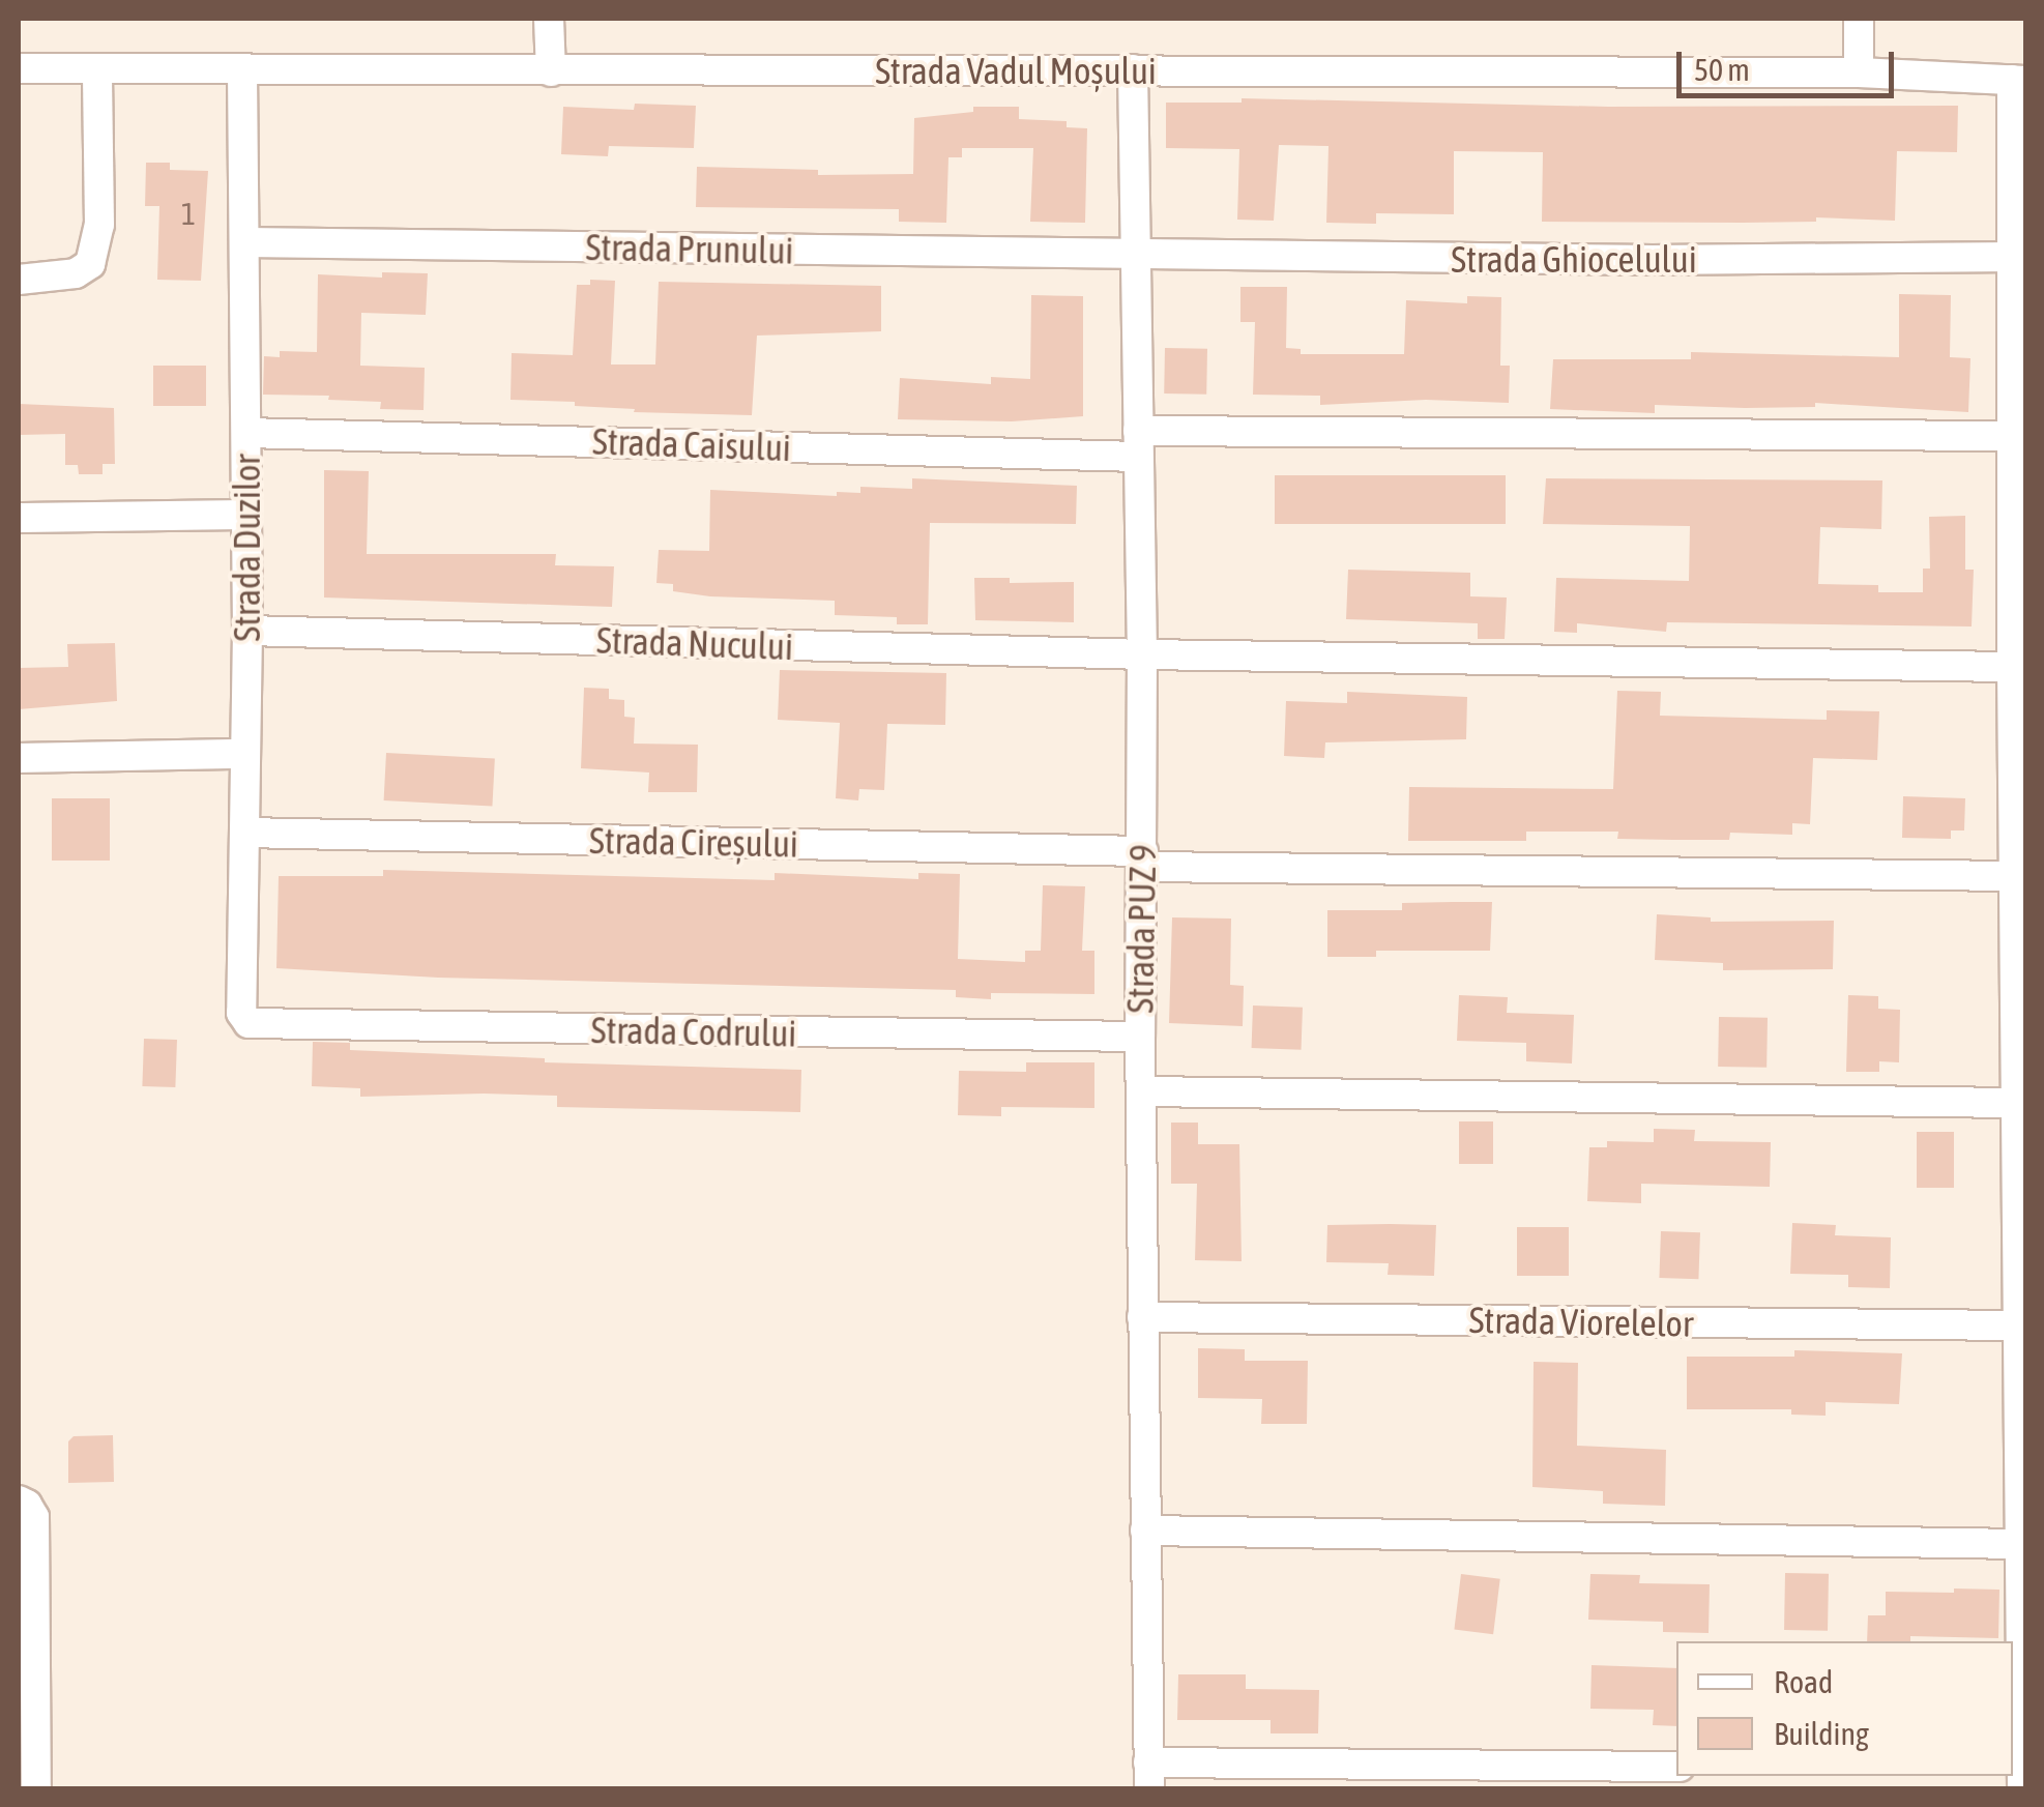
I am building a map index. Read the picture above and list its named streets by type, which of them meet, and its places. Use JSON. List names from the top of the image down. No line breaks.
{"streets":{"street":["Strada Vadul Moșului","Strada Prunului","Strada Ghiocelului","Strada Caisului","Strada Duzilor","Strada Nucului","Strada Cireșului","Strada PUZ 9","Strada Codrului","Strada Viorelelor"]},"crossings":[["Strada Vadul Moșului","Strada Duzilor"],["Strada Vadul Moșului","Strada PUZ 9"],["Strada Prunului","Strada Ghiocelului"],["Strada Prunului","Strada Duzilor"],["Strada Prunului","Strada PUZ 9"],["Strada Ghiocelului","Strada PUZ 9"],["Strada Caisului","Strada Duzilor"],["Strada Caisului","Strada PUZ 9"],["Strada Duzilor","Strada Nucului"],["Strada Duzilor","Strada Cireșului"],["Strada Duzilor","Strada Codrului"],["Strada Nucului","Strada PUZ 9"],["Strada Cireșului","Strada PUZ 9"],["Strada PUZ 9","Strada Codrului"],["Strada PUZ 9","Strada Viorelelor"]],"house_numbers":["1"],"legend":["Road","Building"],"scale_bar":"50 m"}
